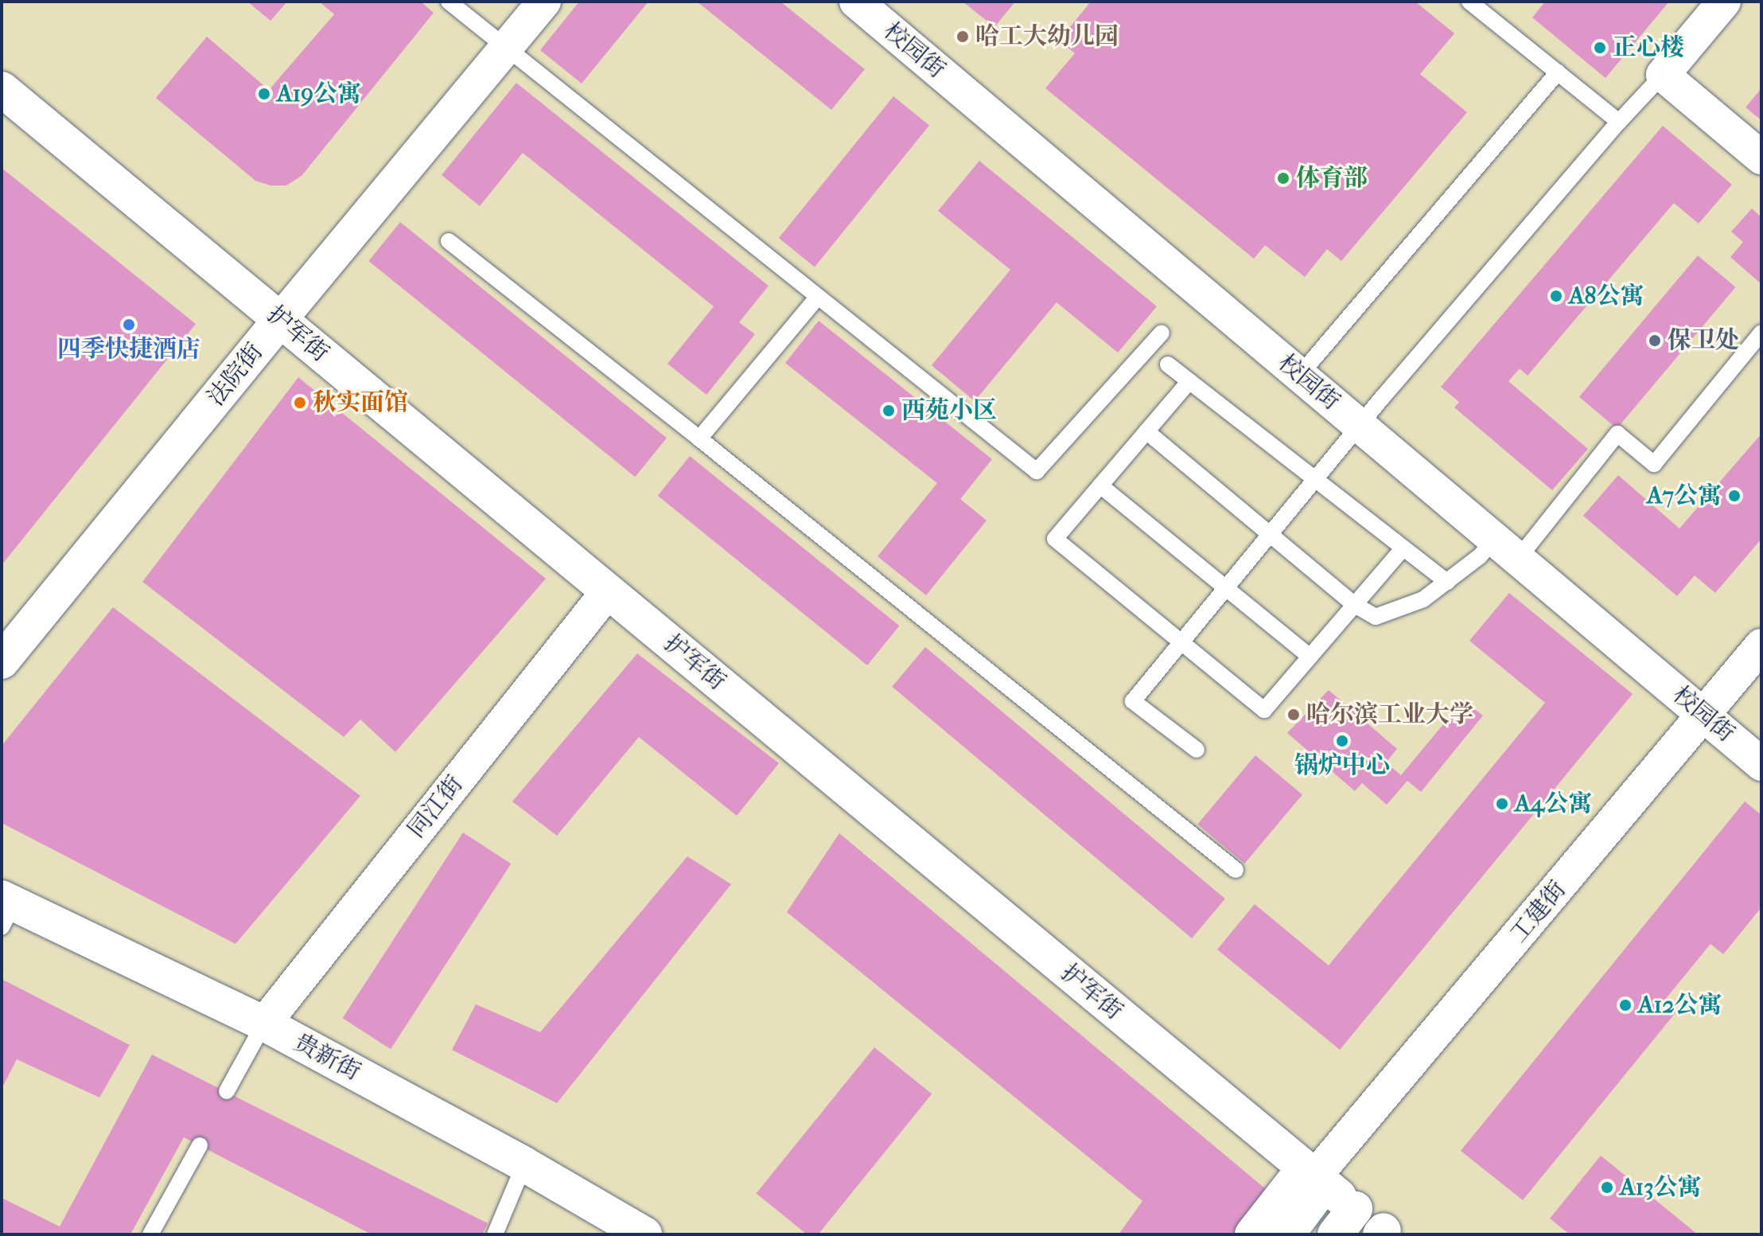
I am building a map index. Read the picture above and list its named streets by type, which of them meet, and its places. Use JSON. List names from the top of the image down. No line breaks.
{"streets":{"street":["校园街","护军街","法院街","同江街","工建街","贵新街"]},"crossings":[["校园街","工建街"],["护军街","法院街"],["护军街","同江街"],["护军街","工建街"],["同江街","贵新街"]],"places":["哈工大幼儿园","正心楼","A19公寓","体育部","A8公寓","四季快捷酒店","保卫处","秋实面馆","西苑小区","A7公寓","哈尔滨工业大学","锅炉中心","A4公寓","A12公寓","A13公寓"]}
